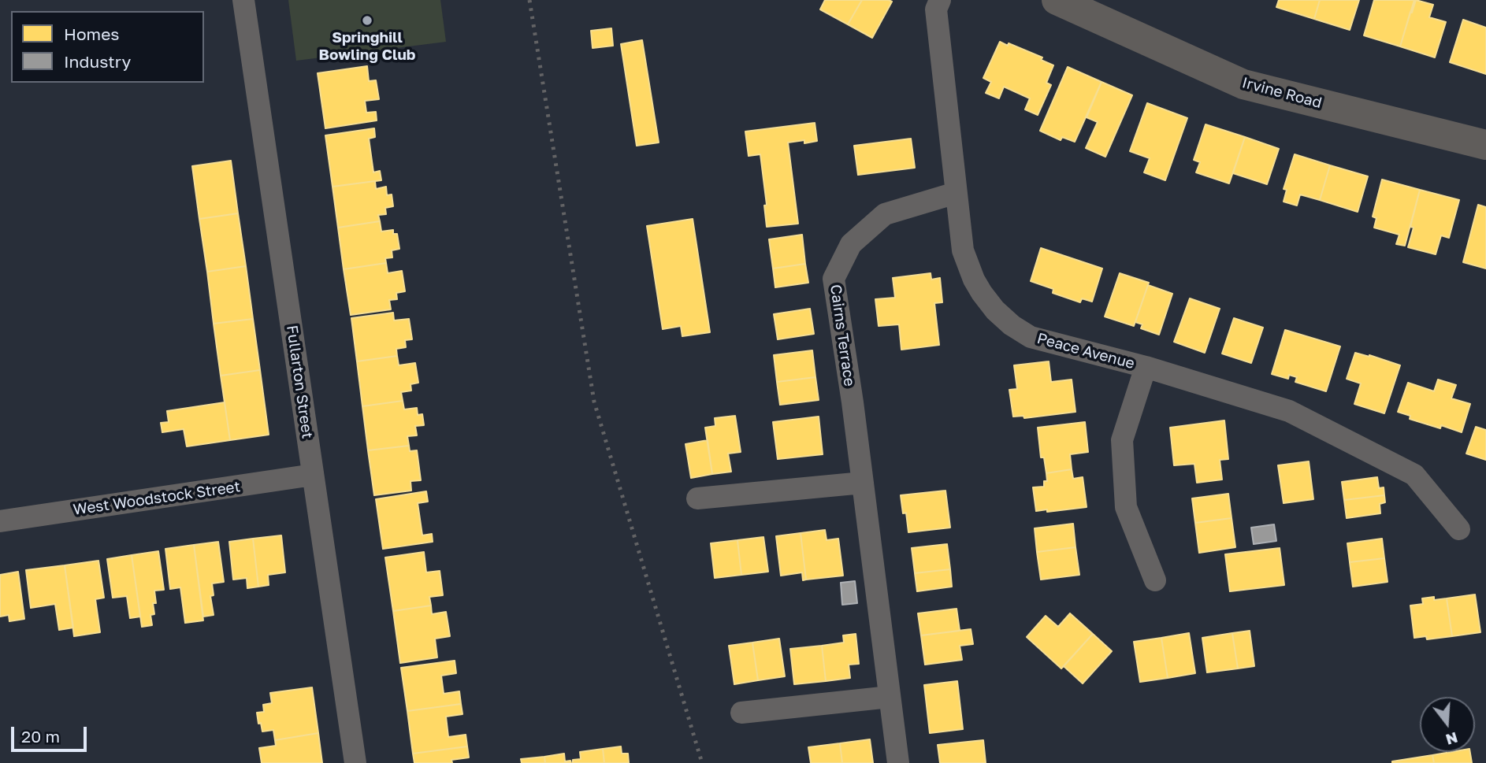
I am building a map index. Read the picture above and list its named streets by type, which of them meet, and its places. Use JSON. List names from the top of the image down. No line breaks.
{"streets":{"main road":["Irvine Road"],"street":["Cairns Terrace","Peace Avenue","Fullarton Street","West Woodstock Street"]},"crossings":[["Cairns Terrace","Peace Avenue"],["Fullarton Street","West Woodstock Street"]],"places":["Springhill Bowling Club"],"legend":["Homes","Industry"],"scale_bar":"20 m","north":"bottom"}
